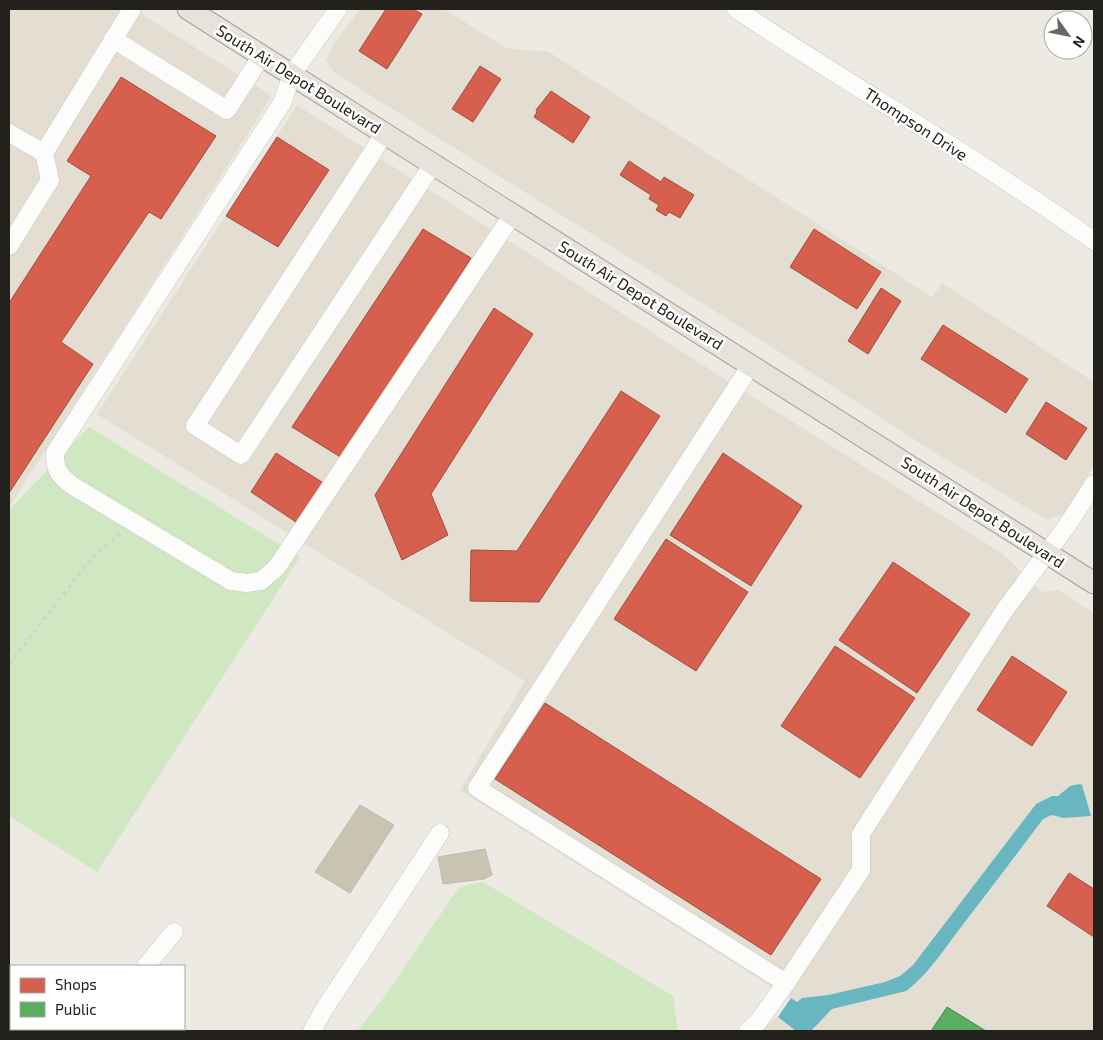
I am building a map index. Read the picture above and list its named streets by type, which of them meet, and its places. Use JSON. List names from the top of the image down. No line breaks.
{"streets":{"main road":["South Air Depot Boulevard"],"street":["Thompson Drive"]},"legend":["Shops","Public"],"north":"bottom right"}
